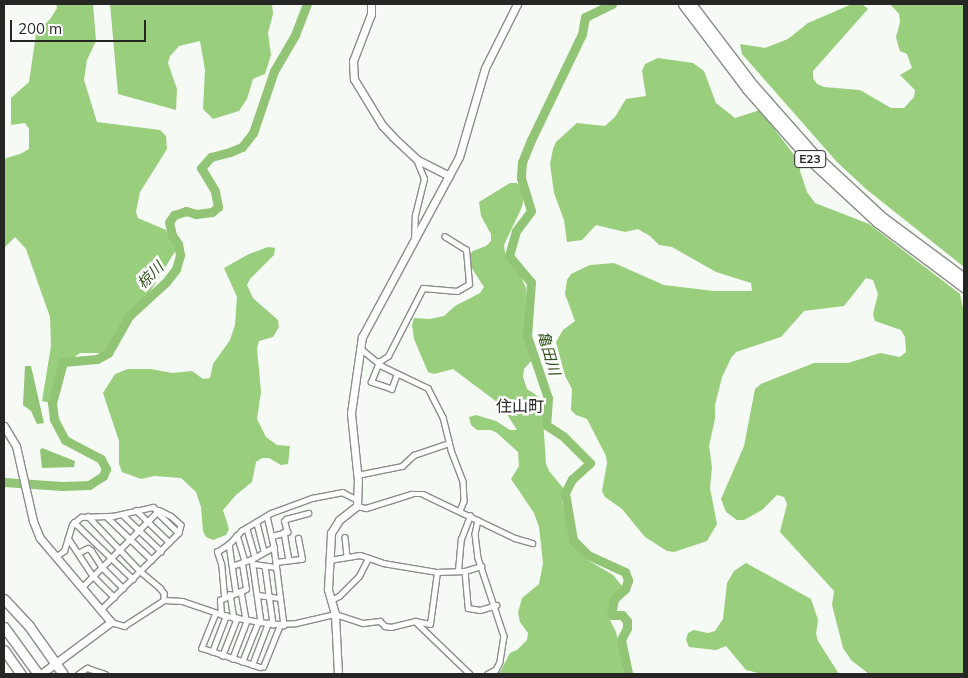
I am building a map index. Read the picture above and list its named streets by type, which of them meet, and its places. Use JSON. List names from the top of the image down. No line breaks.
{"streets":{"highway":["E23"]},"districts":["住山町"],"water":["椋川","亀田川"],"scale_bar":"200 m"}
